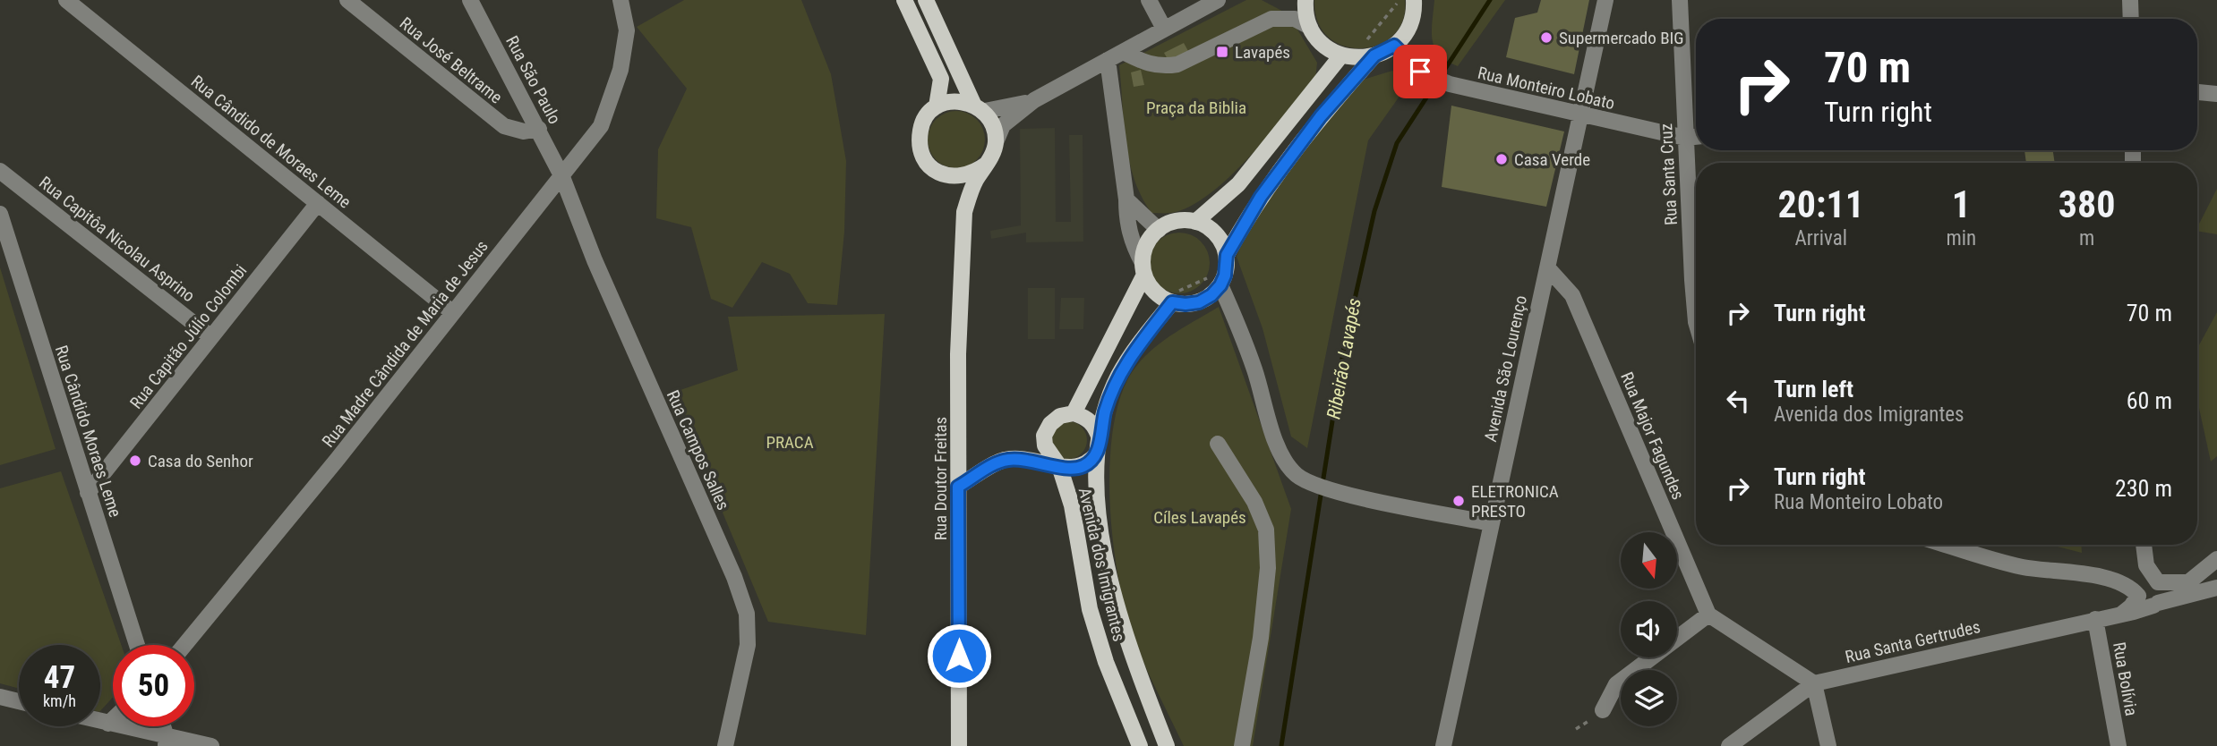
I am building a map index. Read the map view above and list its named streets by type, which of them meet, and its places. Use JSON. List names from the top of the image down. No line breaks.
{"streets":{"main road":["Rua Doutor Freitas","Avenida dos Imigrantes"],"street":["Rua José Beltrame","Rua São Paulo","Rua Monteiro Lobato","Rua Cândido de Moraes Leme","Rua Santa Cruz","Rua Capitôa Nicolau Asprino","Rua Capitão Júlio Colombi","Rua Madre Cândida de Maria de Jesus","Avenida São Lourenço","Rua Cândido Moraes Leme","Rua Major Fagundes","Rua Campos Salles","Rua Santa Gertrudes","Rua Bolívia"]},"crossings":[["Rua José Beltrame","Rua São Paulo"],["Rua São Paulo","Rua Madre Cândida de Maria de Jesus"],["Rua São Paulo","Rua Campos Salles"],["Rua Monteiro Lobato","Rua Santa Cruz"],["Rua Monteiro Lobato","Avenida São Lourenço"],["Rua Cândido de Moraes Leme","Rua Capitão Júlio Colombi"],["Rua Cândido de Moraes Leme","Rua Madre Cândida de Maria de Jesus"],["Rua Capitôa Nicolau Asprino","Rua Capitão Júlio Colombi"],["Rua Capitão Júlio Colombi","Rua Cândido Moraes Leme"],["Rua Madre Cândida de Maria de Jesus","Rua Campos Salles"],["Avenida São Lourenço","Rua Major Fagundes"],["Rua Santa Gertrudes","Rua Bolívia"]],"water":["Ribeirão Lavapés"],"parks":["Praça da Biblia","PRACA","Cíles Lavapés"],"places":{"other":["Supermercado BIG","Casa Verde","Casa do Senhor","ELETRONICA PRESTO"],"transit":["Lavapés"]},"north":"bottom","page":{"turn":["70 m","Turn right"],"eta":["20:11","Arrival","1","min","380","m"],"list":[{"name":"Turn right","value":"70 m"},{"name":"Turn left","note":"Avenida dos Imigrantes","value":"60 m"},{"name":"Turn right","note":"Rua Monteiro Lobato","value":"230 m"}],"speed":"47 km/h","limit":"50"}}
